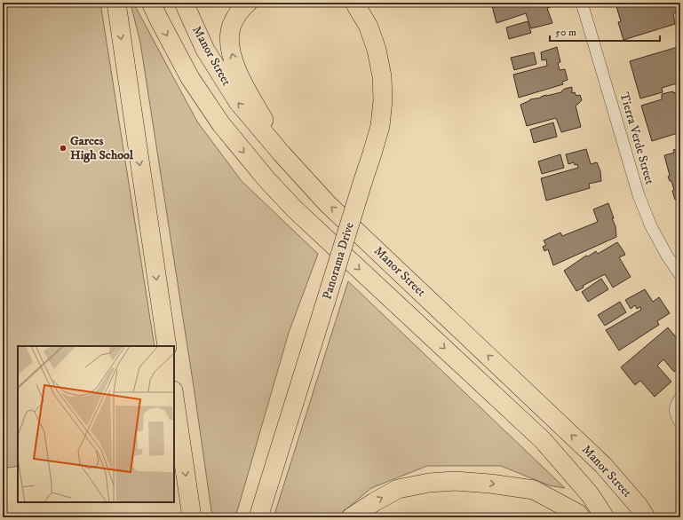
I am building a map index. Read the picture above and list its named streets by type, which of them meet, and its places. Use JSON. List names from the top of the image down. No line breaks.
{"streets":{"main road":["Manor Street","Panorama Drive"],"street":["Tierra Verde Street"]},"places":["Garces High School"],"scale_bar":"50 m"}
